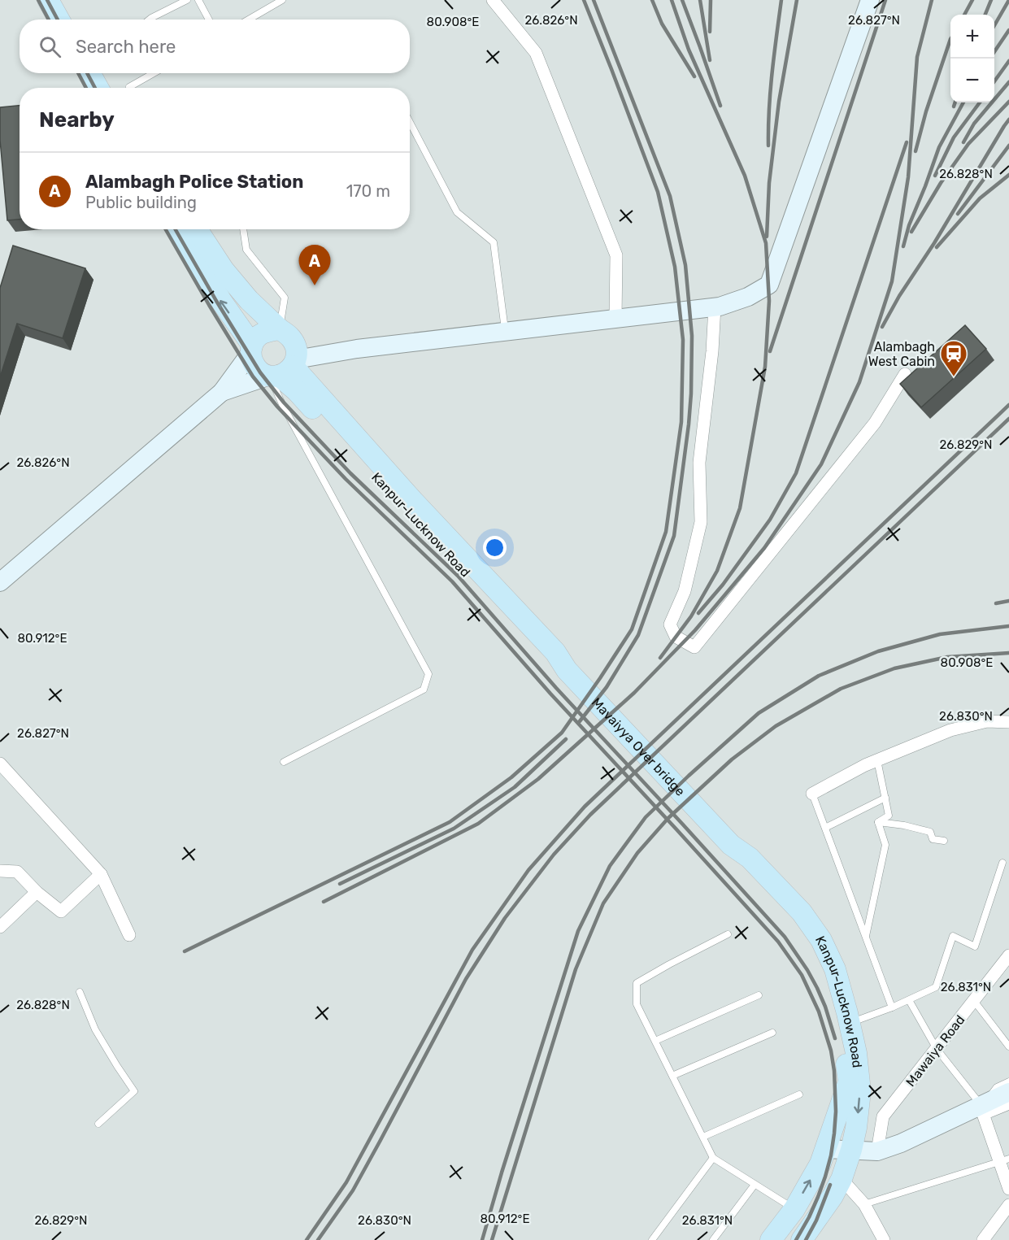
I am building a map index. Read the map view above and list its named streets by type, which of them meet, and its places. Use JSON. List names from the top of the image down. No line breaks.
{"streets":{"main road":["Kanpur-Lucknow Road","Mavaiyya Over bridge"],"street":["Mawaiya Road"]},"crossings":[["Kanpur-Lucknow Road","Mavaiyya Over bridge"]],"places":{"station":["Alambagh West Cabin"]},"page":{"map_buttons":["+","−"],"search":"Search here","heading":"Nearby","list":[{"mark":"A","name":"Alambagh Police Station","note":"Public building","value":"170 m"}],"pins":"A"},"coordinates":["26.826°N","26.827°N","80.908°E","26.828°N","26.829°N","80.912°E","26.830°N","26.831°N"]}
